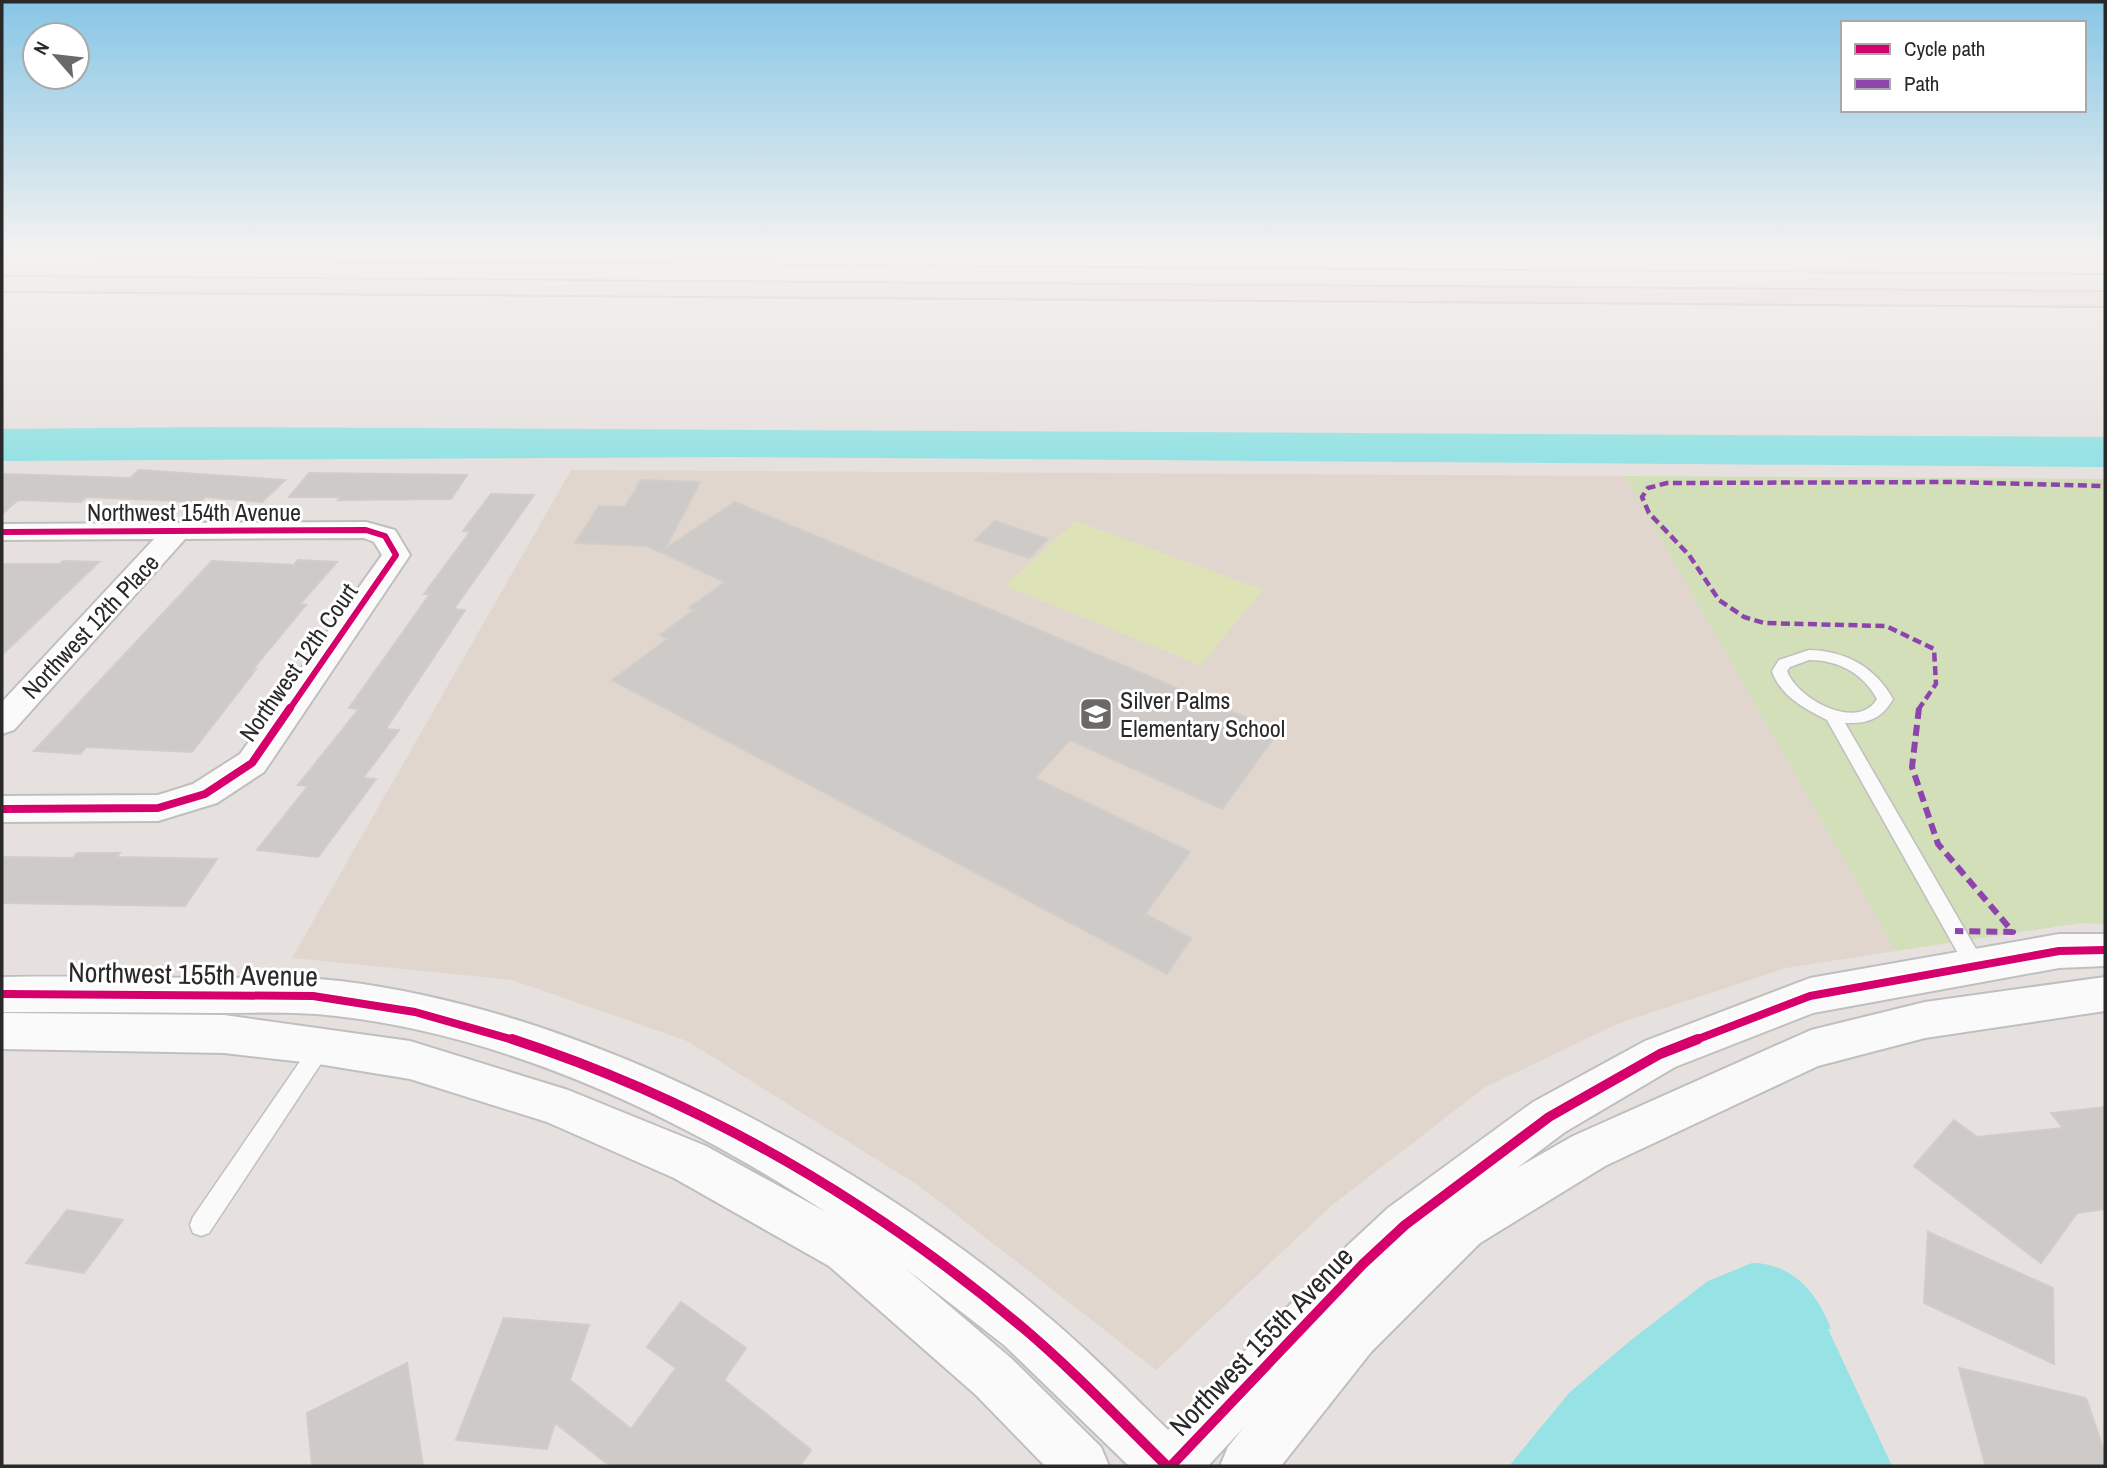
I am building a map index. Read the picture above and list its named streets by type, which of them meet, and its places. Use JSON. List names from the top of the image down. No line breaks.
{"streets":{"street":["Northwest 154th Avenue","Northwest 12th Place","Northwest 12th Court","Northwest 155th Avenue"]},"crossings":[["Northwest 154th Avenue","Northwest 12th Place"],["Northwest 154th Avenue","Northwest 12th Court"]],"places":{"school or university":["Silver Palms Elementary School"]},"legend":["Cycle path","Path"],"north":"top left"}
